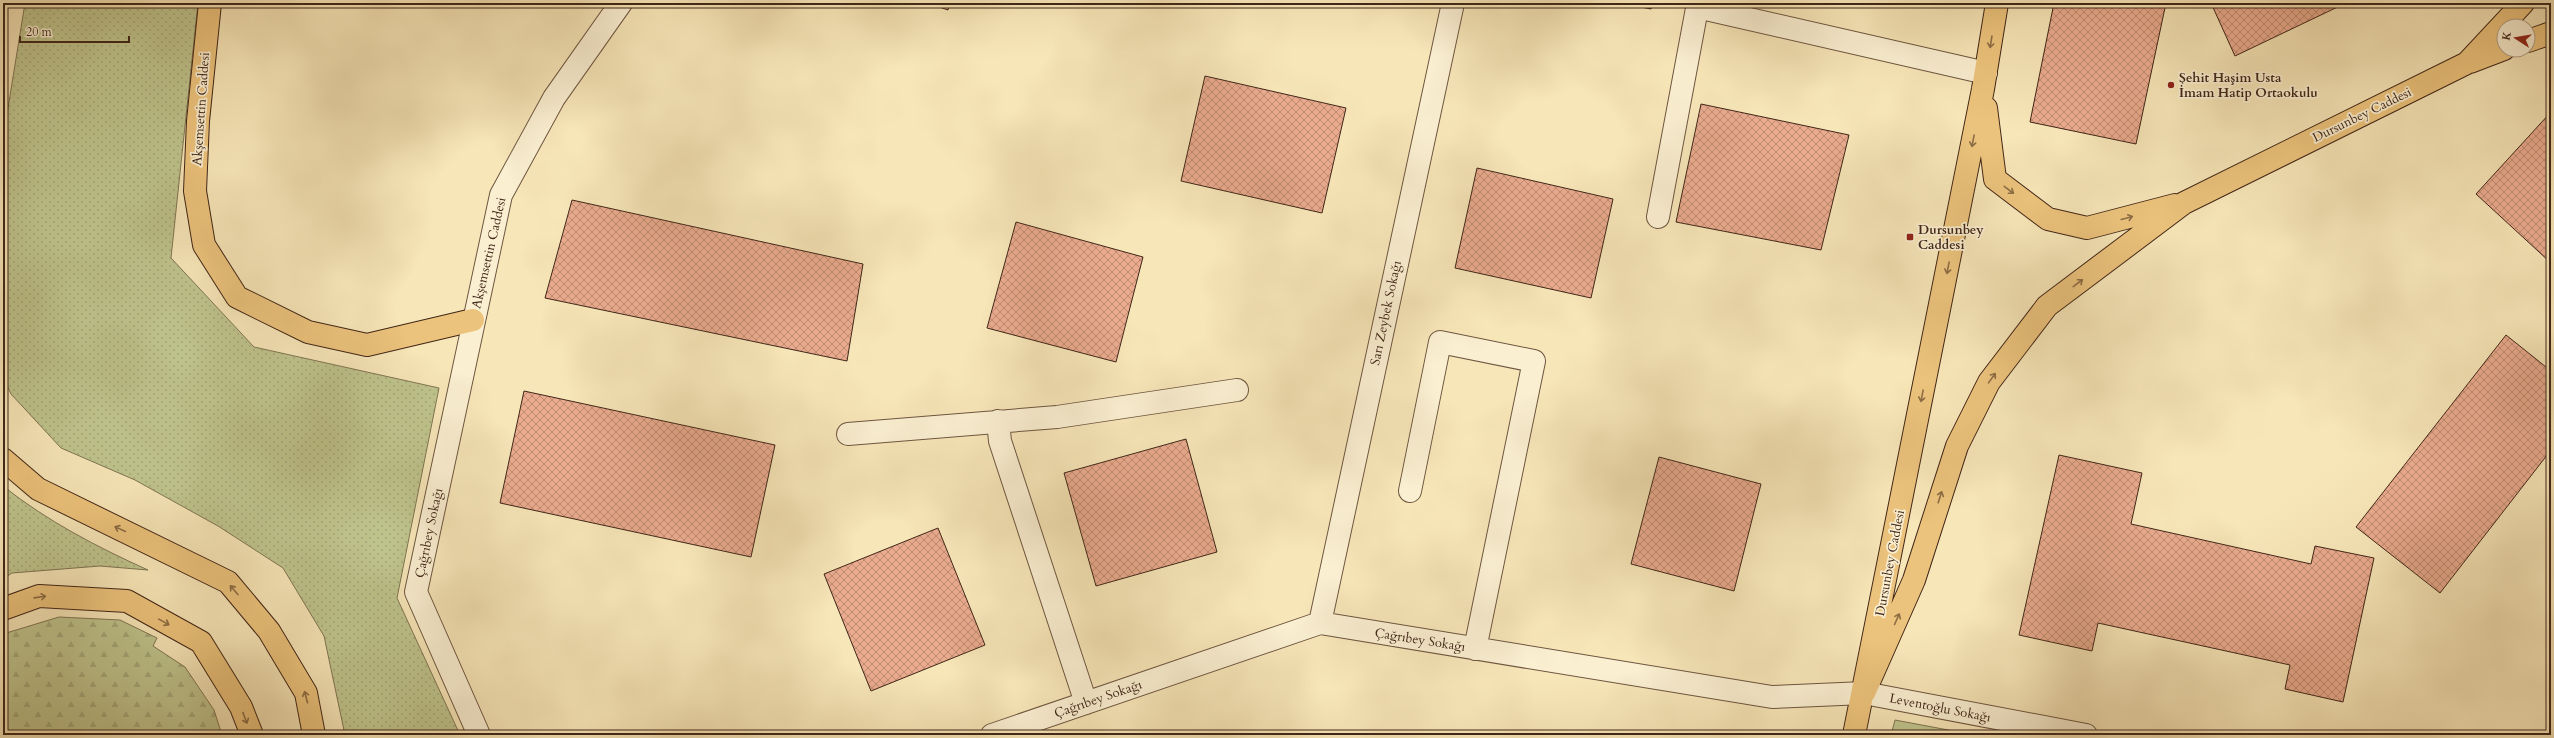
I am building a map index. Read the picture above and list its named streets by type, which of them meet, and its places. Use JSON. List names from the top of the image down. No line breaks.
{"streets":{"main road":["Akşemsettin Caddesi","Dursunbey Caddesi"],"street":["Sarı Zeybek Sokağı","Çağrıbey Sokağı","Leventoğlu Sokağı"]},"crossings":[["Akşemsettin Caddesi","Çağrıbey Sokağı"],["Dursunbey Caddesi","Çağrıbey Sokağı"],["Dursunbey Caddesi","Leventoğlu Sokağı"],["Sarı Zeybek Sokağı","Çağrıbey Sokağı"],["Çağrıbey Sokağı","Leventoğlu Sokağı"]],"places":{"other":["Şehit Haşim Usta İmam Hatip Ortaokulu"],"transit":["Dursunbey Caddesi"]},"scale_bar":"20 m","north":"left"}
